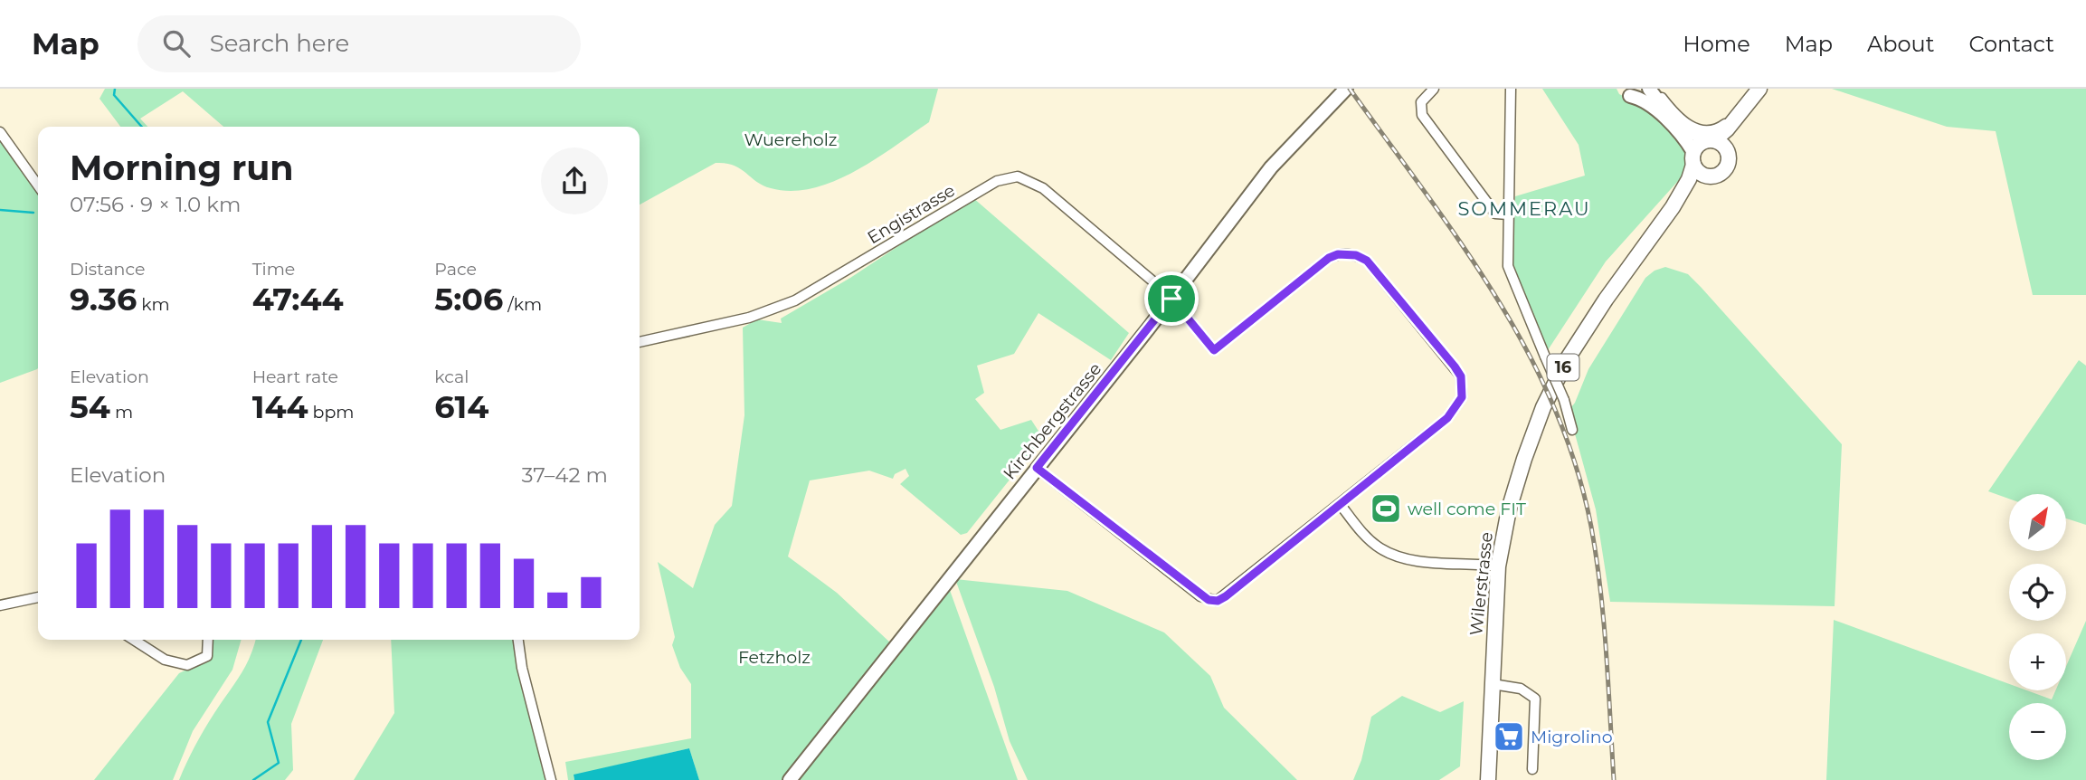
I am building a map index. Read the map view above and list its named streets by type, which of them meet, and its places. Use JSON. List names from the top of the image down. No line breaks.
{"streets":{"main road":["16","Kirchbergstrasse","Wilerstrasse"],"street":["Engistrasse"]},"crossings":[["Engistrasse","Kirchbergstrasse"]],"districts":["SOMMERAU"],"parks":["Wuereholz","Fetzholz"],"places":{"sports":["well come FIT"],"supermarket":["Migrolino"]},"north":"top right","page":{"header":"Map","search":"Search here","nav":["Home","Map","About","Contact"],"heading":["Morning run","07:56 · 9 × 1.0 km"],"stats":[["Distance","9.36 km"],["Time","47:44"],["Pace","5:06 /km"],["Elevation","54 m"],["Heart rate","144 bpm"],["kcal","614"]],"chart":["Elevation","37–42 m"],"map_buttons":["+","−"]}}
